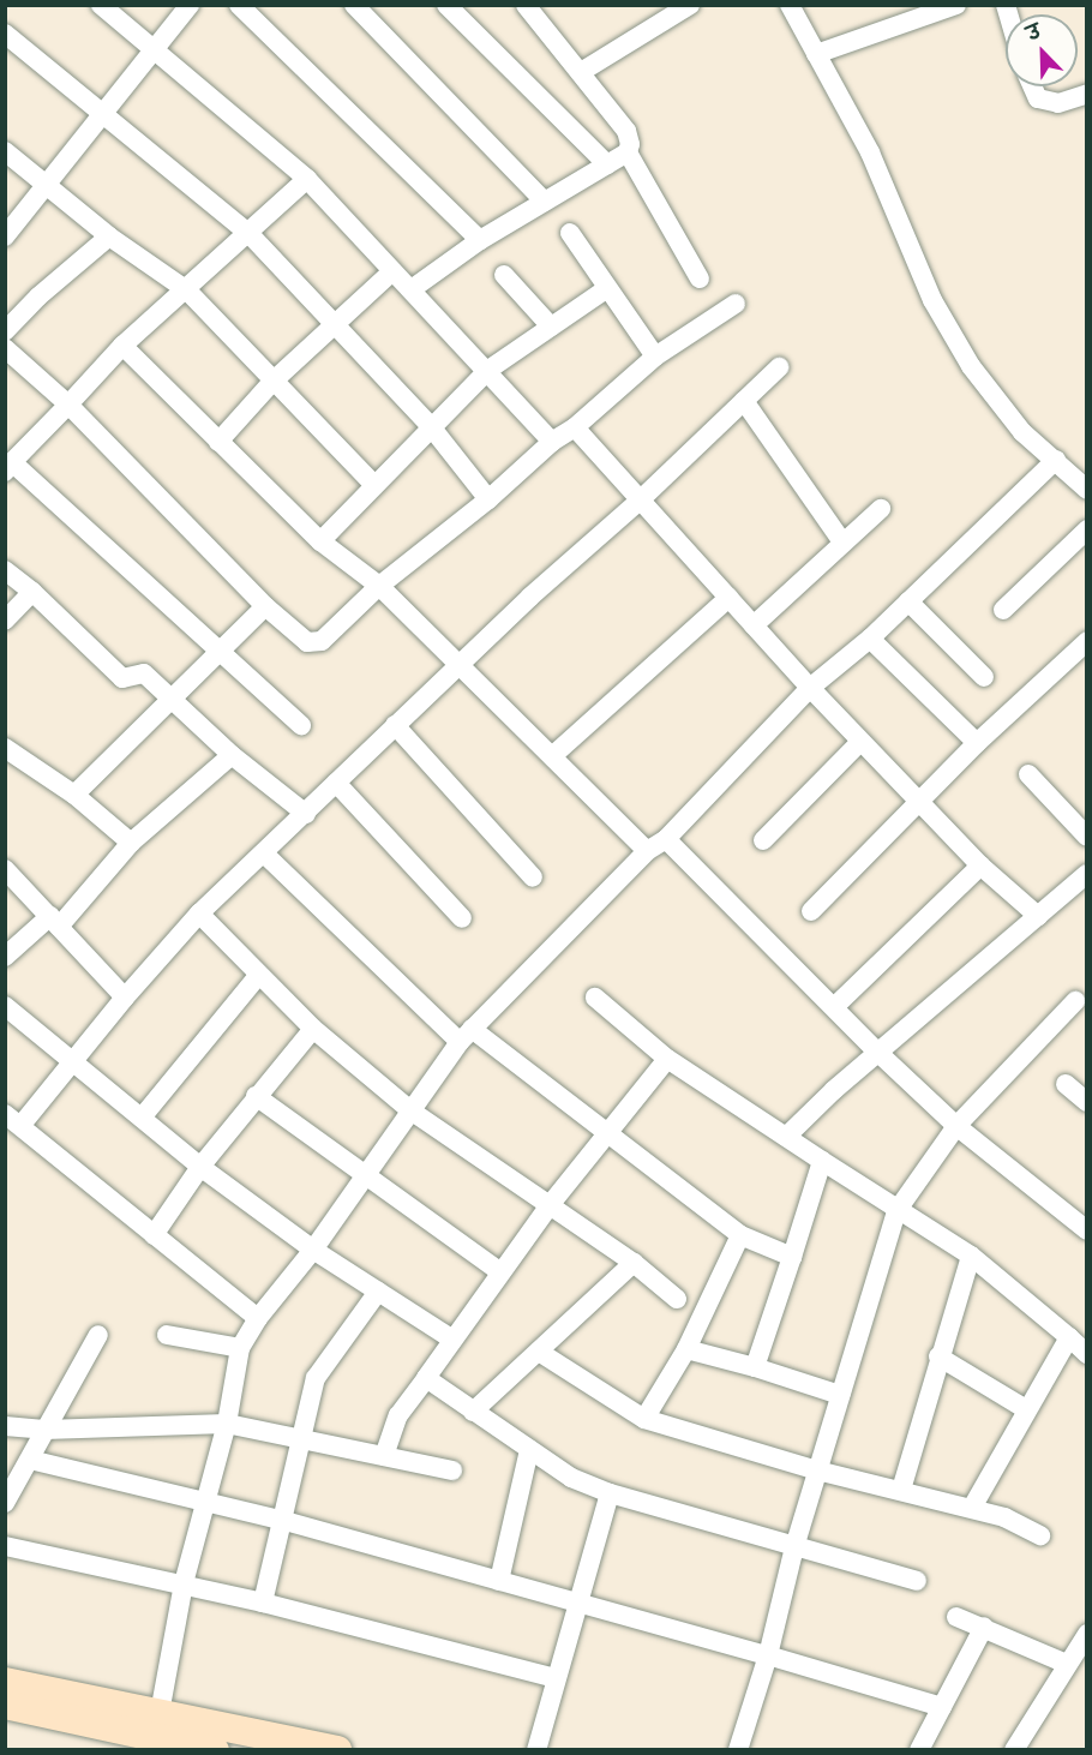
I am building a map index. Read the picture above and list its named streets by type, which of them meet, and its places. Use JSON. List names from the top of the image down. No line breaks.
{"north":"top left"}
